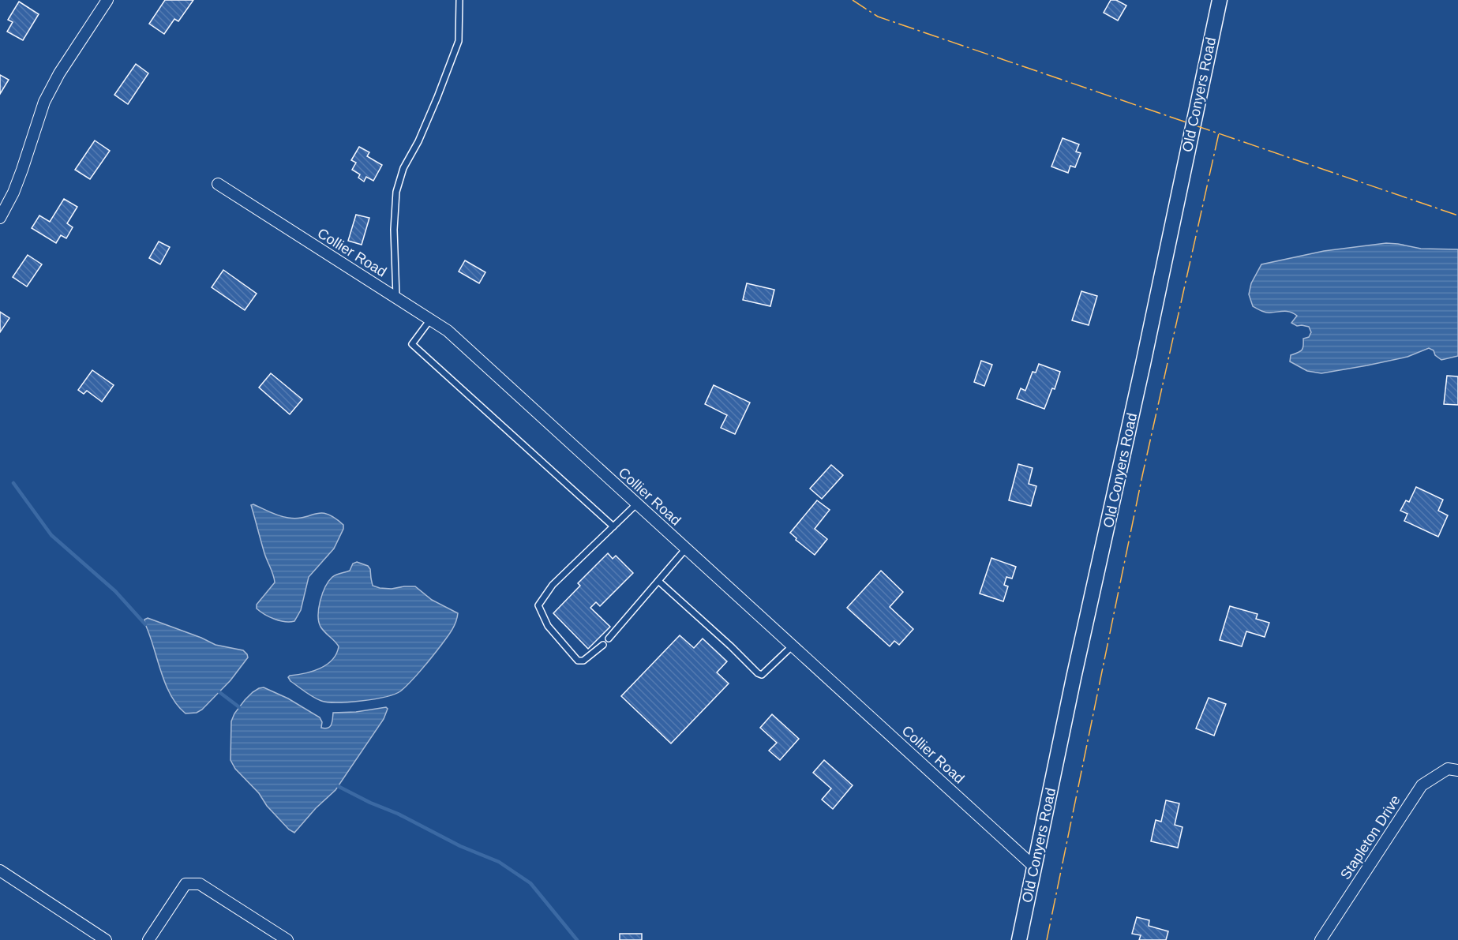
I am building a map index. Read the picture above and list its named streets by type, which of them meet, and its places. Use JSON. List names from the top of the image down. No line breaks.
{"streets":{"street":["Old Conyers Road","Collier Road","Stapleton Drive"]},"crossings":[["Old Conyers Road","Collier Road"]]}
